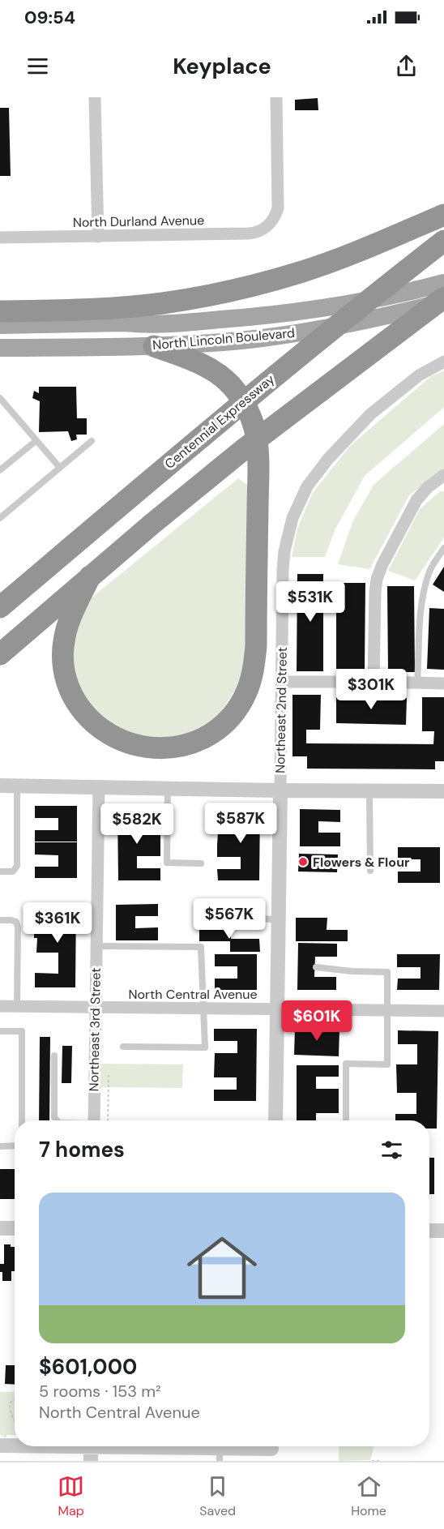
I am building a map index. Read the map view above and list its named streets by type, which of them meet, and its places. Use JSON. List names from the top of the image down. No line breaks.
{"streets":{"highway":["Centennial Expressway"],"main road":["North Lincoln Boulevard"],"street":["North Durland Avenue","Northeast 2nd Street","North Central Avenue","Northeast 3rd Street"]},"crossings":[["Northeast 2nd Street","North Central Avenue"],["North Central Avenue","Northeast 3rd Street"]],"places":["Flowers & Flour"],"page":{"status":"09:54","header":"Keyplace","price":["$531K","$301K","$587K","$582K","$567K","$361K","$601K"],"heading":"7 homes","list":[{"name":"$601,000","note":"5 rooms · 153 m² · North Central Avenue"}],"tabs":["Map","Saved","Home"]}}
